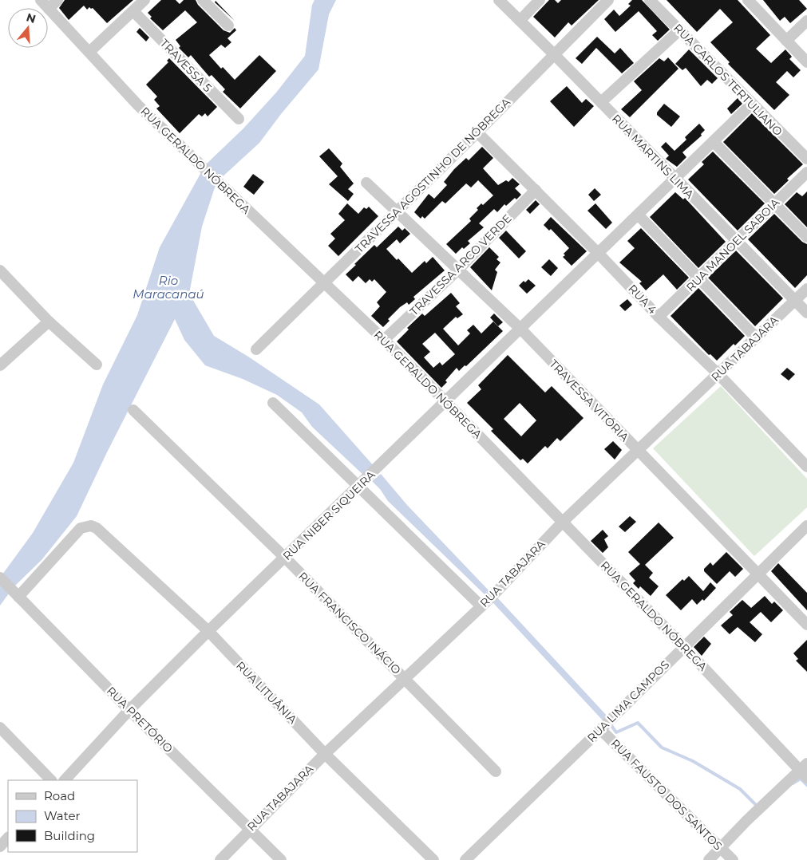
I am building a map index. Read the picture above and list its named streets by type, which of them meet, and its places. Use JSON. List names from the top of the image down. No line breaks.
{"streets":{"street":["TRAVESSA 5","RUA CARLOS TERTULIANO","RUA MARTINS LIMA","RUA GERALDO NÓBREGA","TRAVESSA AGOSTINHO DE NÓBREGA","RUA MANOEL SABOIA","TRAVESSA ARCO VERDE","RUA 4","RUA TABAJARA","TRAVESSA VITÓRIA","RUA NIBER SIQUEIRA","RUA FRANCISCO INÁCIO","RUA LITUÂNIA","RUA LIMA CAMPOS","RUA PRETÓRIO","RUA FAUSTO DOS SANTOS"]},"crossings":[["RUA CARLOS TERTULIANO","RUA NIBER SIQUEIRA"],["RUA MARTINS LIMA","TRAVESSA AGOSTINHO DE NÓBREGA"],["RUA MARTINS LIMA","RUA MANOEL SABOIA"],["RUA MARTINS LIMA","RUA TABAJARA"],["RUA MARTINS LIMA","RUA NIBER SIQUEIRA"],["RUA GERALDO NÓBREGA","TRAVESSA AGOSTINHO DE NÓBREGA"],["RUA GERALDO NÓBREGA","TRAVESSA ARCO VERDE"],["RUA GERALDO NÓBREGA","RUA TABAJARA"],["RUA GERALDO NÓBREGA","RUA NIBER SIQUEIRA"],["RUA GERALDO NÓBREGA","RUA LIMA CAMPOS"],["TRAVESSA AGOSTINHO DE NÓBREGA","RUA 4"],["TRAVESSA AGOSTINHO DE NÓBREGA","TRAVESSA VITÓRIA"],["RUA MANOEL SABOIA","RUA 4"],["TRAVESSA ARCO VERDE","RUA 4"],["TRAVESSA ARCO VERDE","TRAVESSA VITÓRIA"],["RUA 4","RUA TABAJARA"],["RUA 4","RUA NIBER SIQUEIRA"],["RUA TABAJARA","TRAVESSA VITÓRIA"],["RUA TABAJARA","RUA FRANCISCO INÁCIO"],["RUA TABAJARA","RUA LITUÂNIA"],["RUA TABAJARA","RUA PRETÓRIO"],["TRAVESSA VITÓRIA","RUA NIBER SIQUEIRA"],["TRAVESSA VITÓRIA","RUA LIMA CAMPOS"],["RUA NIBER SIQUEIRA","RUA FRANCISCO INÁCIO"],["RUA NIBER SIQUEIRA","RUA LITUÂNIA"],["RUA NIBER SIQUEIRA","RUA PRETÓRIO"],["RUA LITUÂNIA","RUA PRETÓRIO"],["RUA LIMA CAMPOS","RUA FAUSTO DOS SANTOS"]],"water":["Rio Maracanaú"],"legend":["Road","Water","Building"],"north":"top"}
